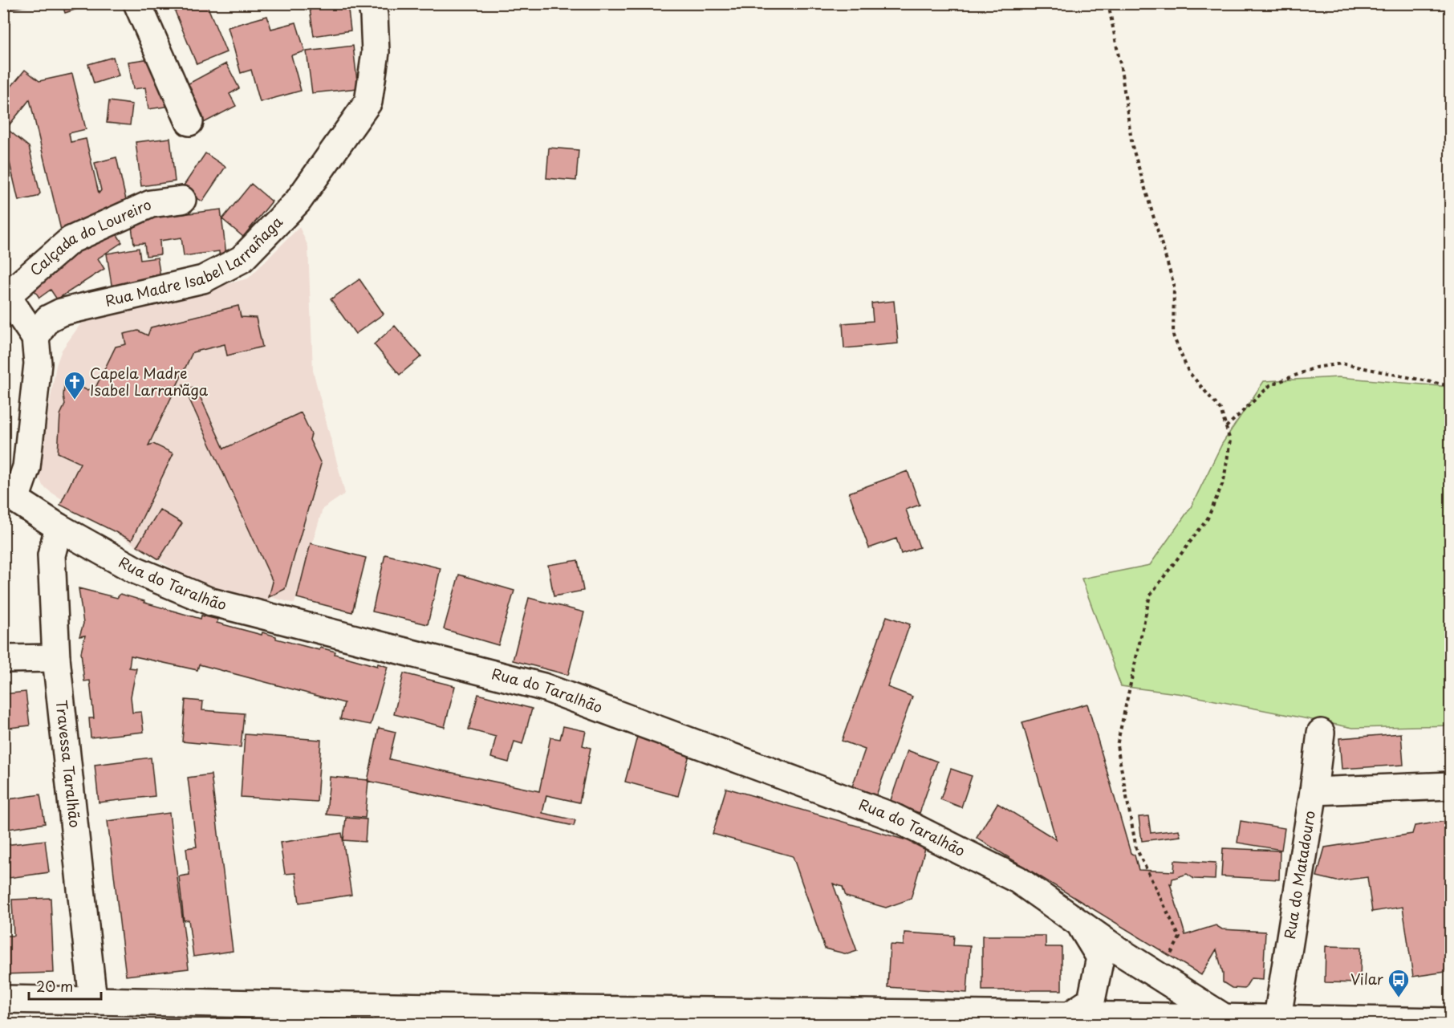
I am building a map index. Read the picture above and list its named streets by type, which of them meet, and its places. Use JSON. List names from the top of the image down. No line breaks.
{"streets":{"street":["Calçada do Loureiro","Rua Madre Isabel Larrañaga","Rua do Taralhão","Travessa Taralhão","Rua do Matadouro"]},"crossings":[["Rua do Taralhão","Travessa Taralhão"]],"places":{"church":["Capela Madre Isabel Larranãga"],"bus stop":["Vilar"]},"scale_bar":"20 m"}
